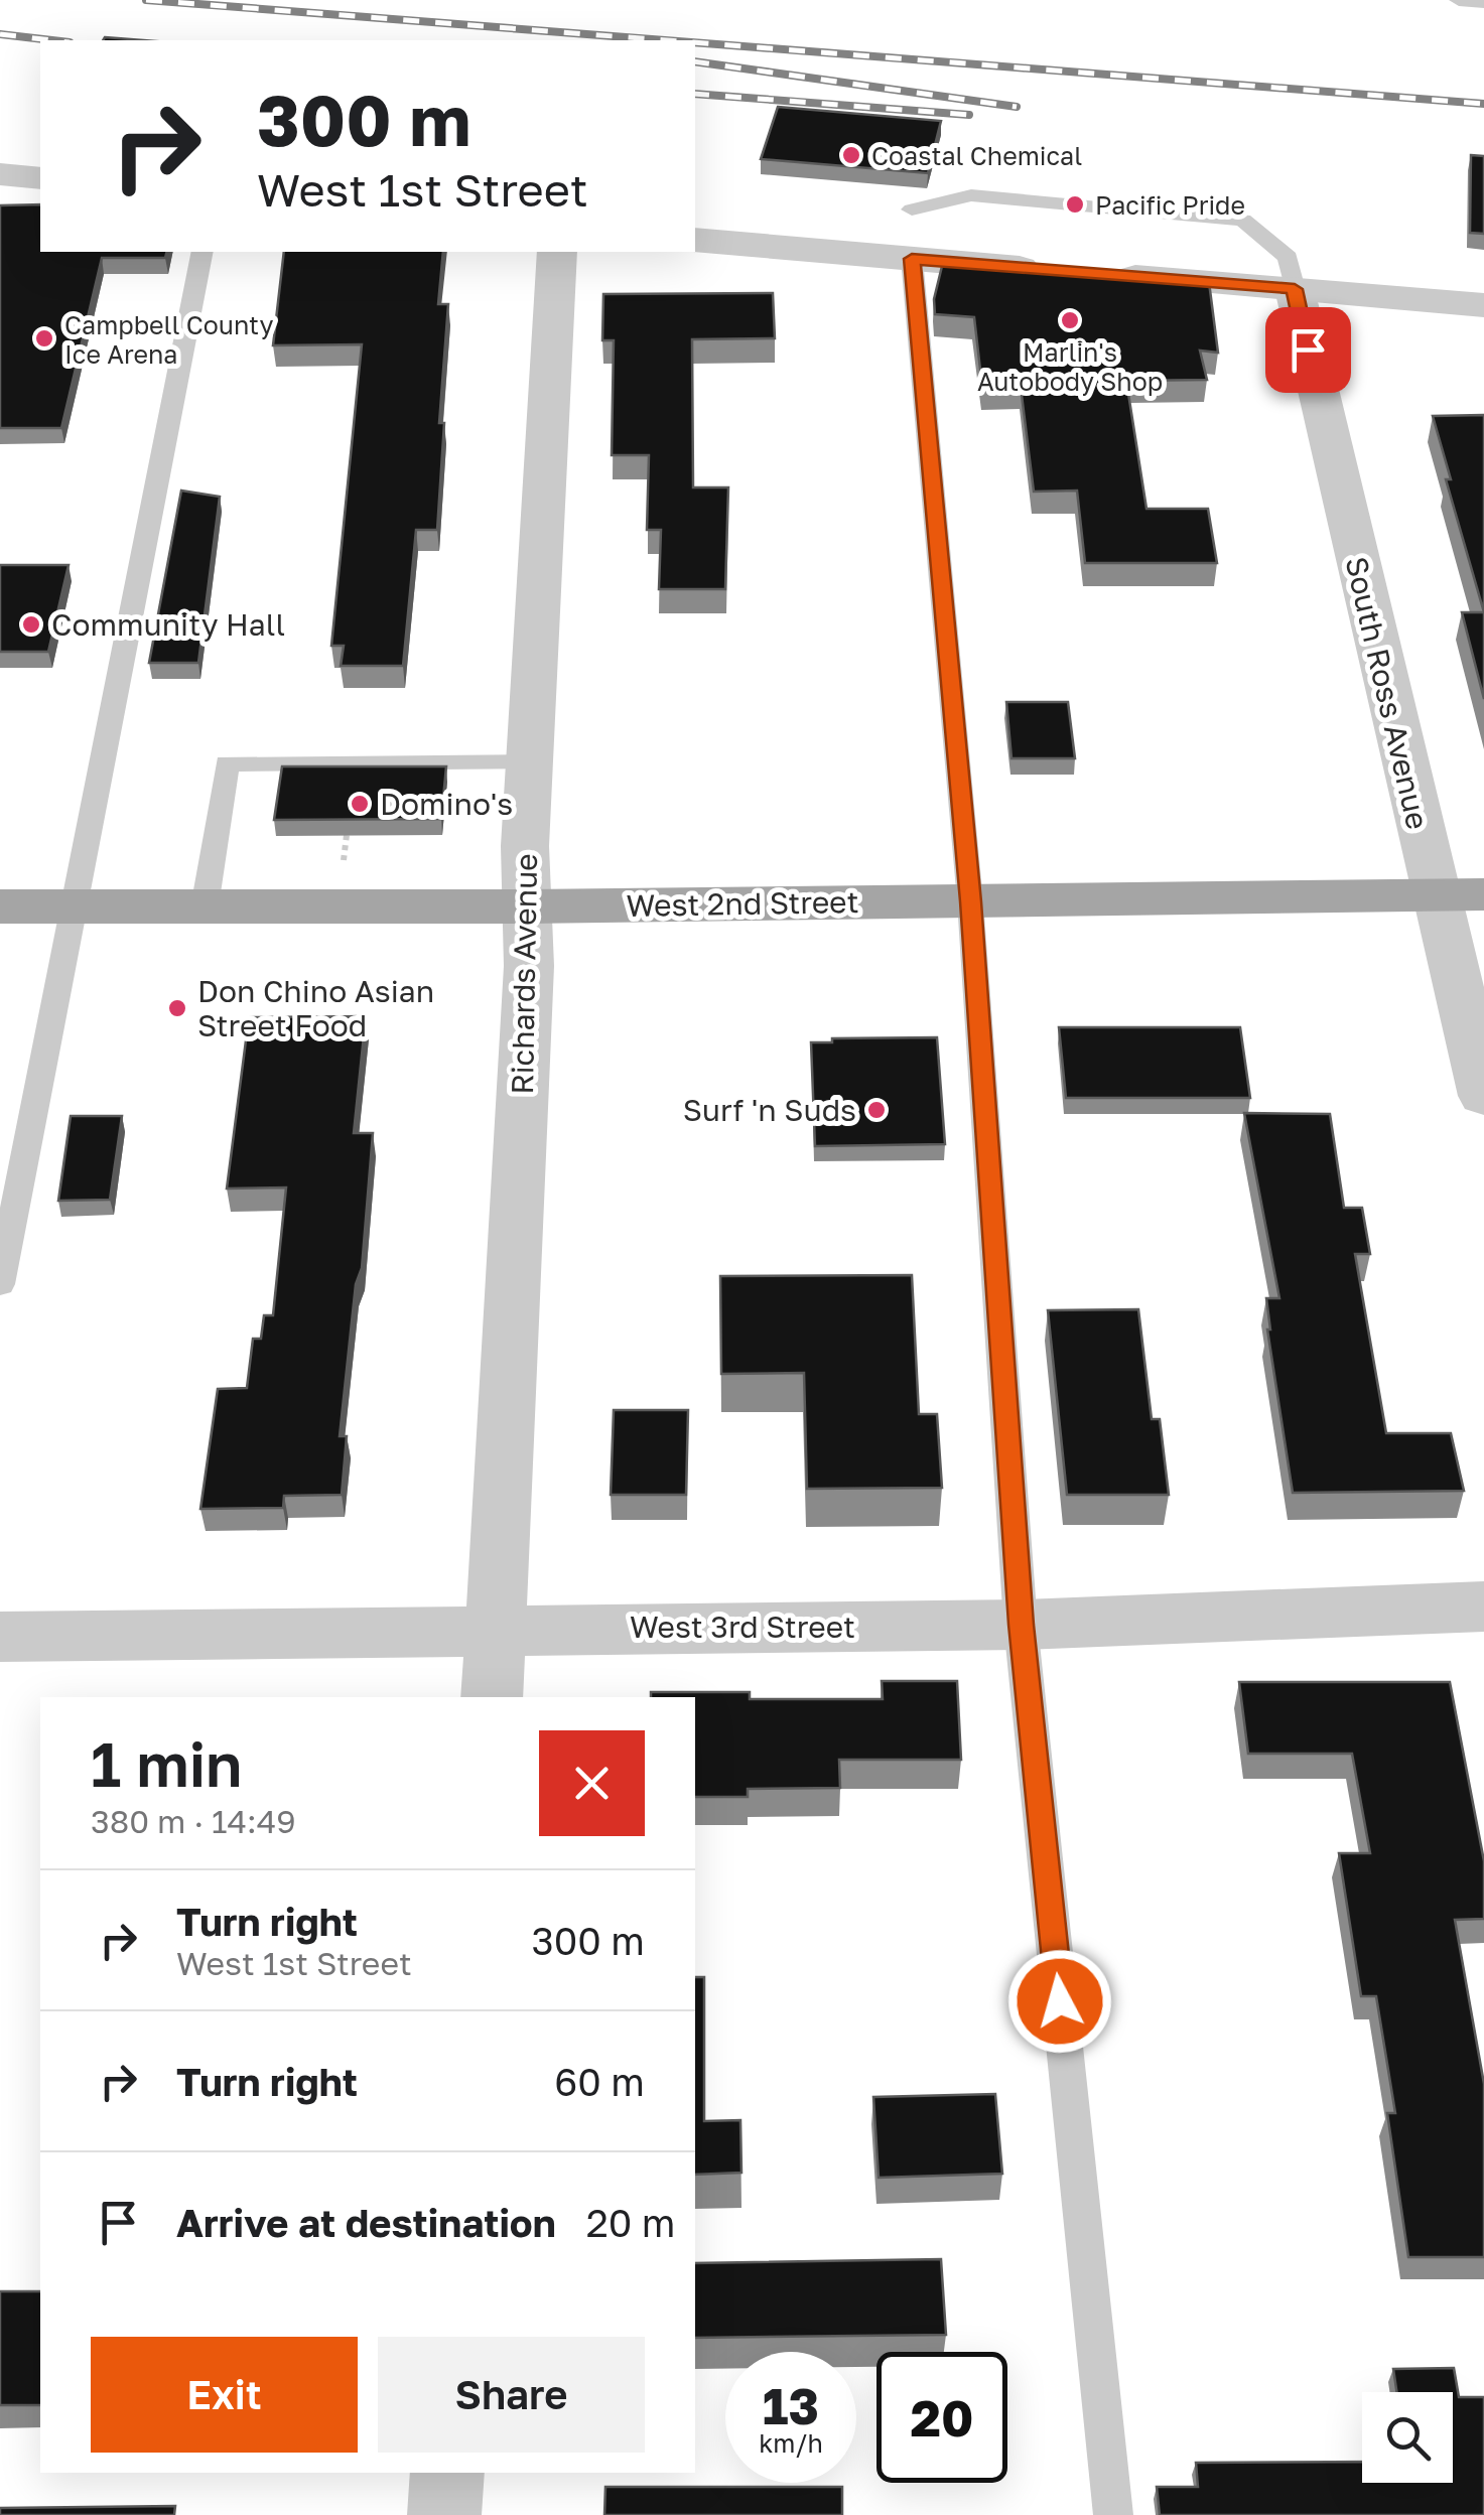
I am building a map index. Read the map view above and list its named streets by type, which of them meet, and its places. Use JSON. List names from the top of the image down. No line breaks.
{"streets":{"main road":["West 2nd Street"],"street":["South Ross Avenue","Richards Avenue","West 3rd Street"]},"crossings":[["South Ross Avenue","West 2nd Street"],["West 2nd Street","Richards Avenue"],["Richards Avenue","West 3rd Street"]],"places":["Coastal Chemical","Pacific Pride","Marlin's Autobody Shop","Campbell County Ice Arena","Community Hall","Domino's","Don Chino Asian Street Food","Surf 'n Suds"],"page":{"turn":["300 m","West 1st Street"],"heading":["1 min","380 m · 14:49"],"list":[{"name":"Turn right","note":"West 1st Street","value":"300 m"},{"name":"Turn right","value":"60 m"},{"name":"Arrive at destination","value":"20 m"}],"buttons":["Exit","Share"],"speed":"13 km/h","limit":"20"}}
